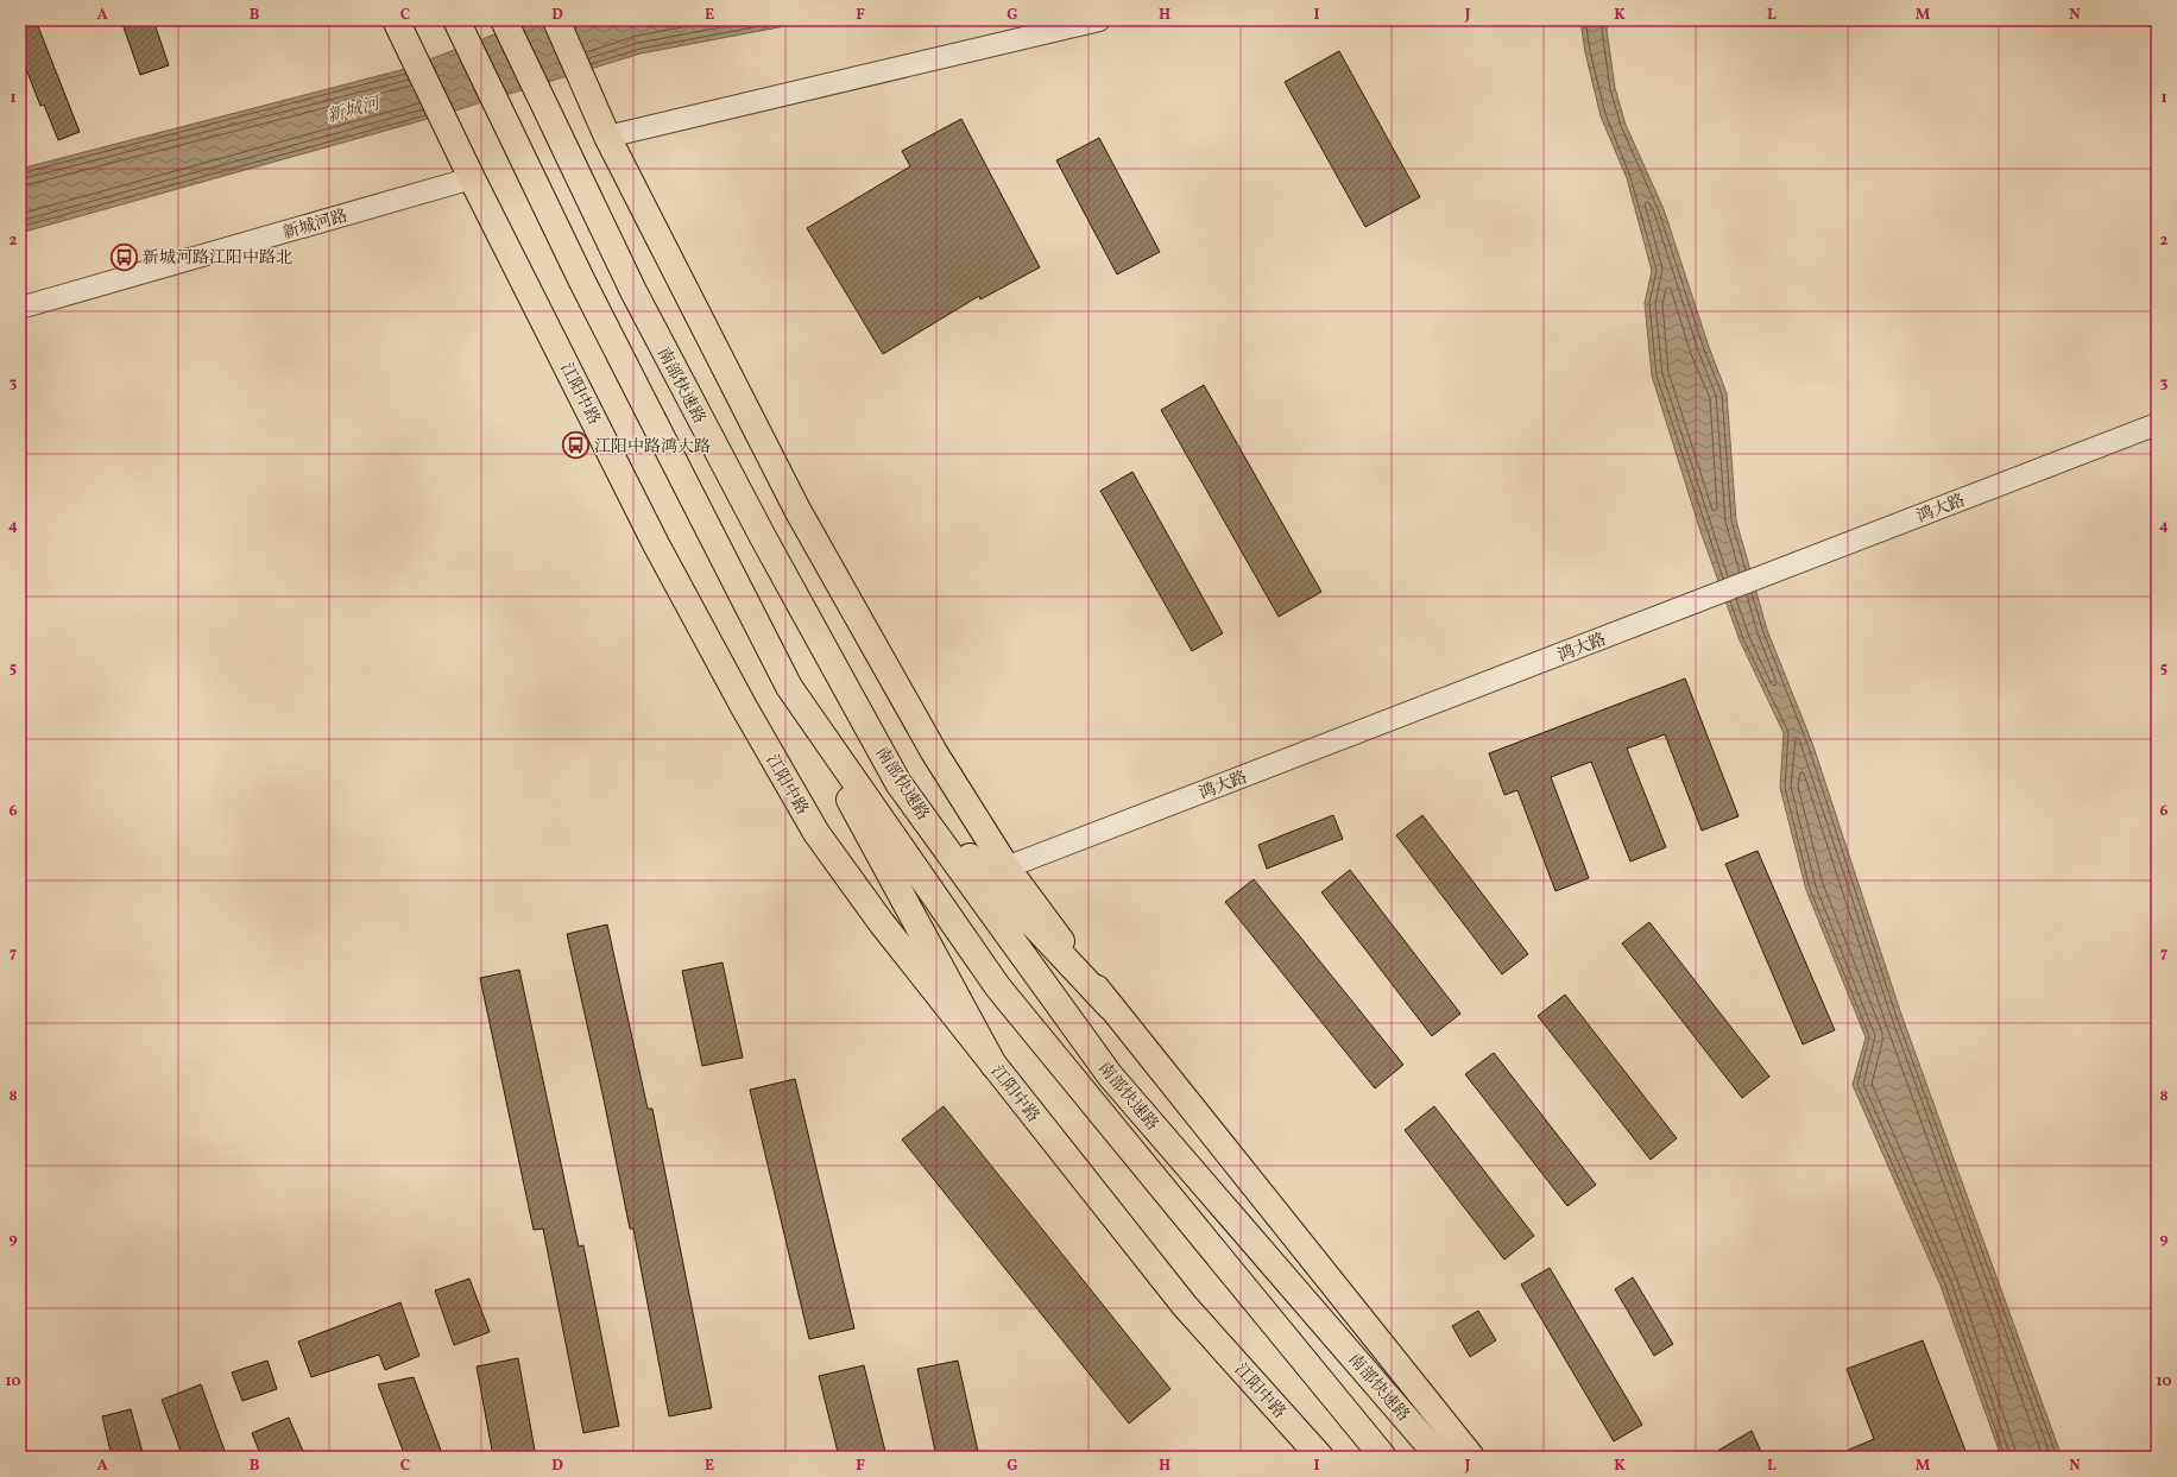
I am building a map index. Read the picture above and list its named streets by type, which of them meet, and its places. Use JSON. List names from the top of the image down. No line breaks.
{"streets":{"main road":["南部快速路","江阳中路"],"street":["新城河路","鸿大路"]},"crossings":[["新城河路","江阳中路"]],"water":["新城河"],"places":{"bus stop":["新城河路江阳中路北","江阳中路鸿大路"]},"grid":{"columns":["A","B","C","D","E","F","G","H","I","J","K","L","M","N"],"rows":["1","2","3","4","5","6","7","8","9","10"]}}
